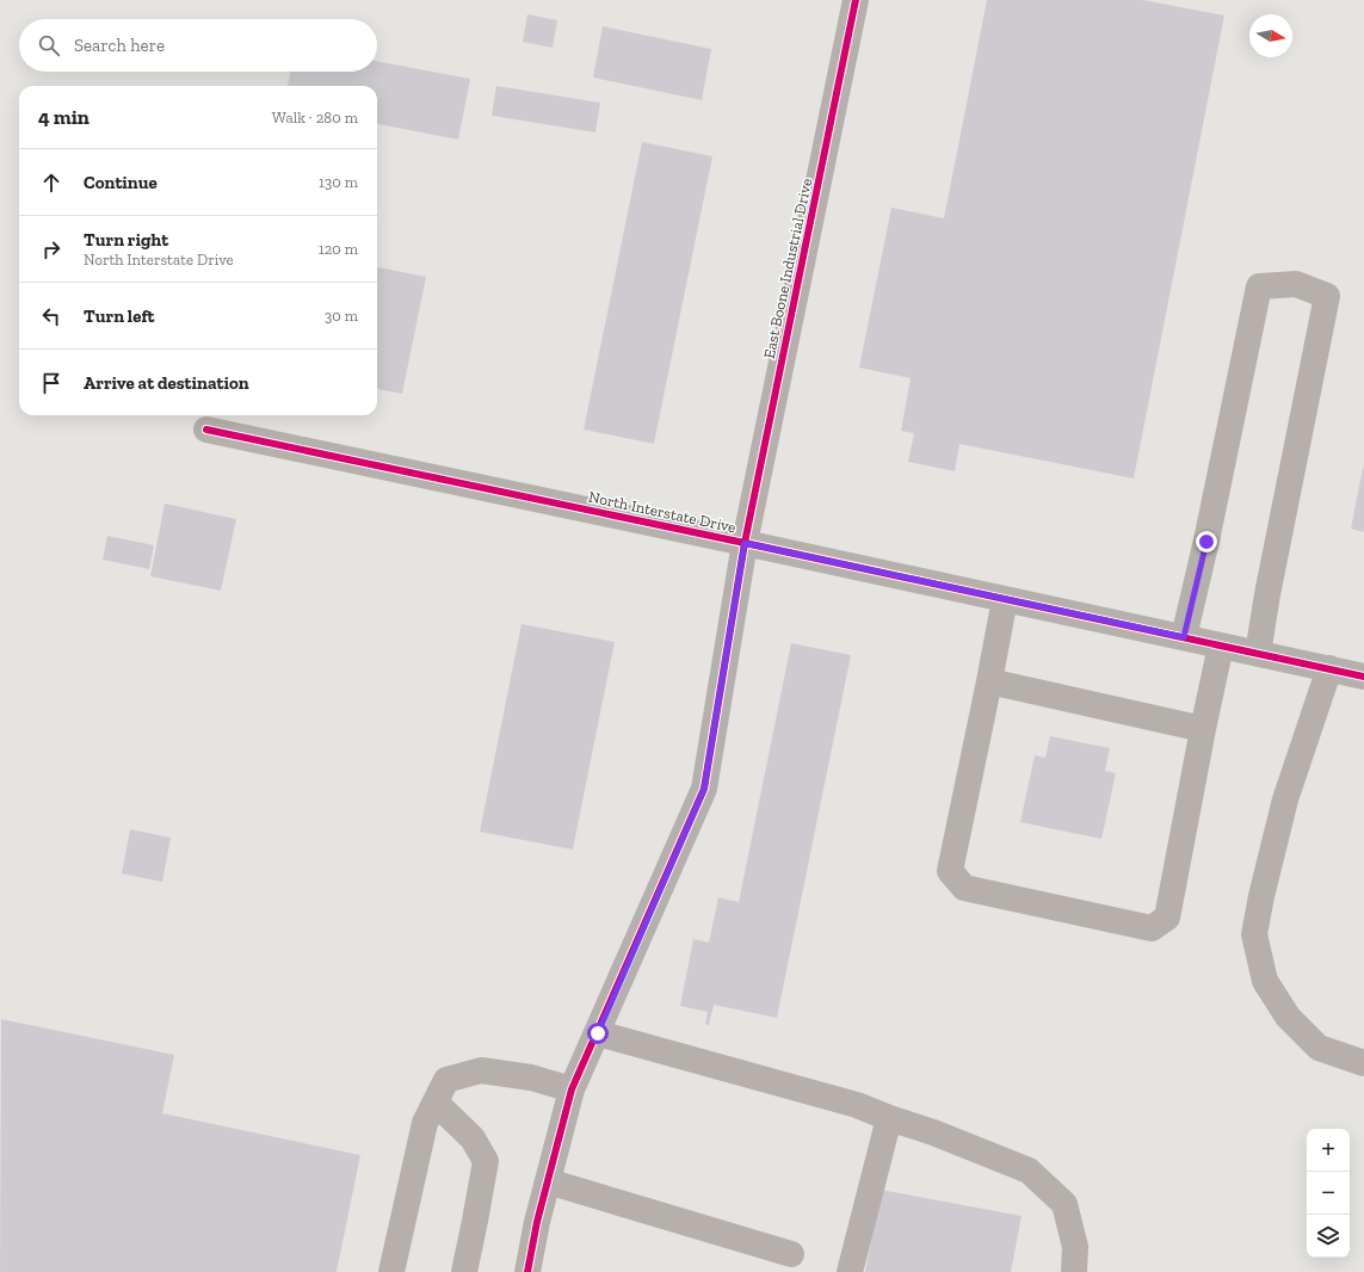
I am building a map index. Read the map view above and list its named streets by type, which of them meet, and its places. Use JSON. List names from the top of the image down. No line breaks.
{"streets":{"street":["East Boone Industrial Drive","North Interstate Drive"]},"crossings":[["East Boone Industrial Drive","North Interstate Drive"]],"north":"right","page":{"search":"Search here","heading":["4 min","Walk · 280 m"],"list":[["Continue","130 m"],["Turn right","North Interstate Drive","120 m"],["Turn left","30 m"],"Arrive at destination"],"map_buttons":["+","−"]}}
